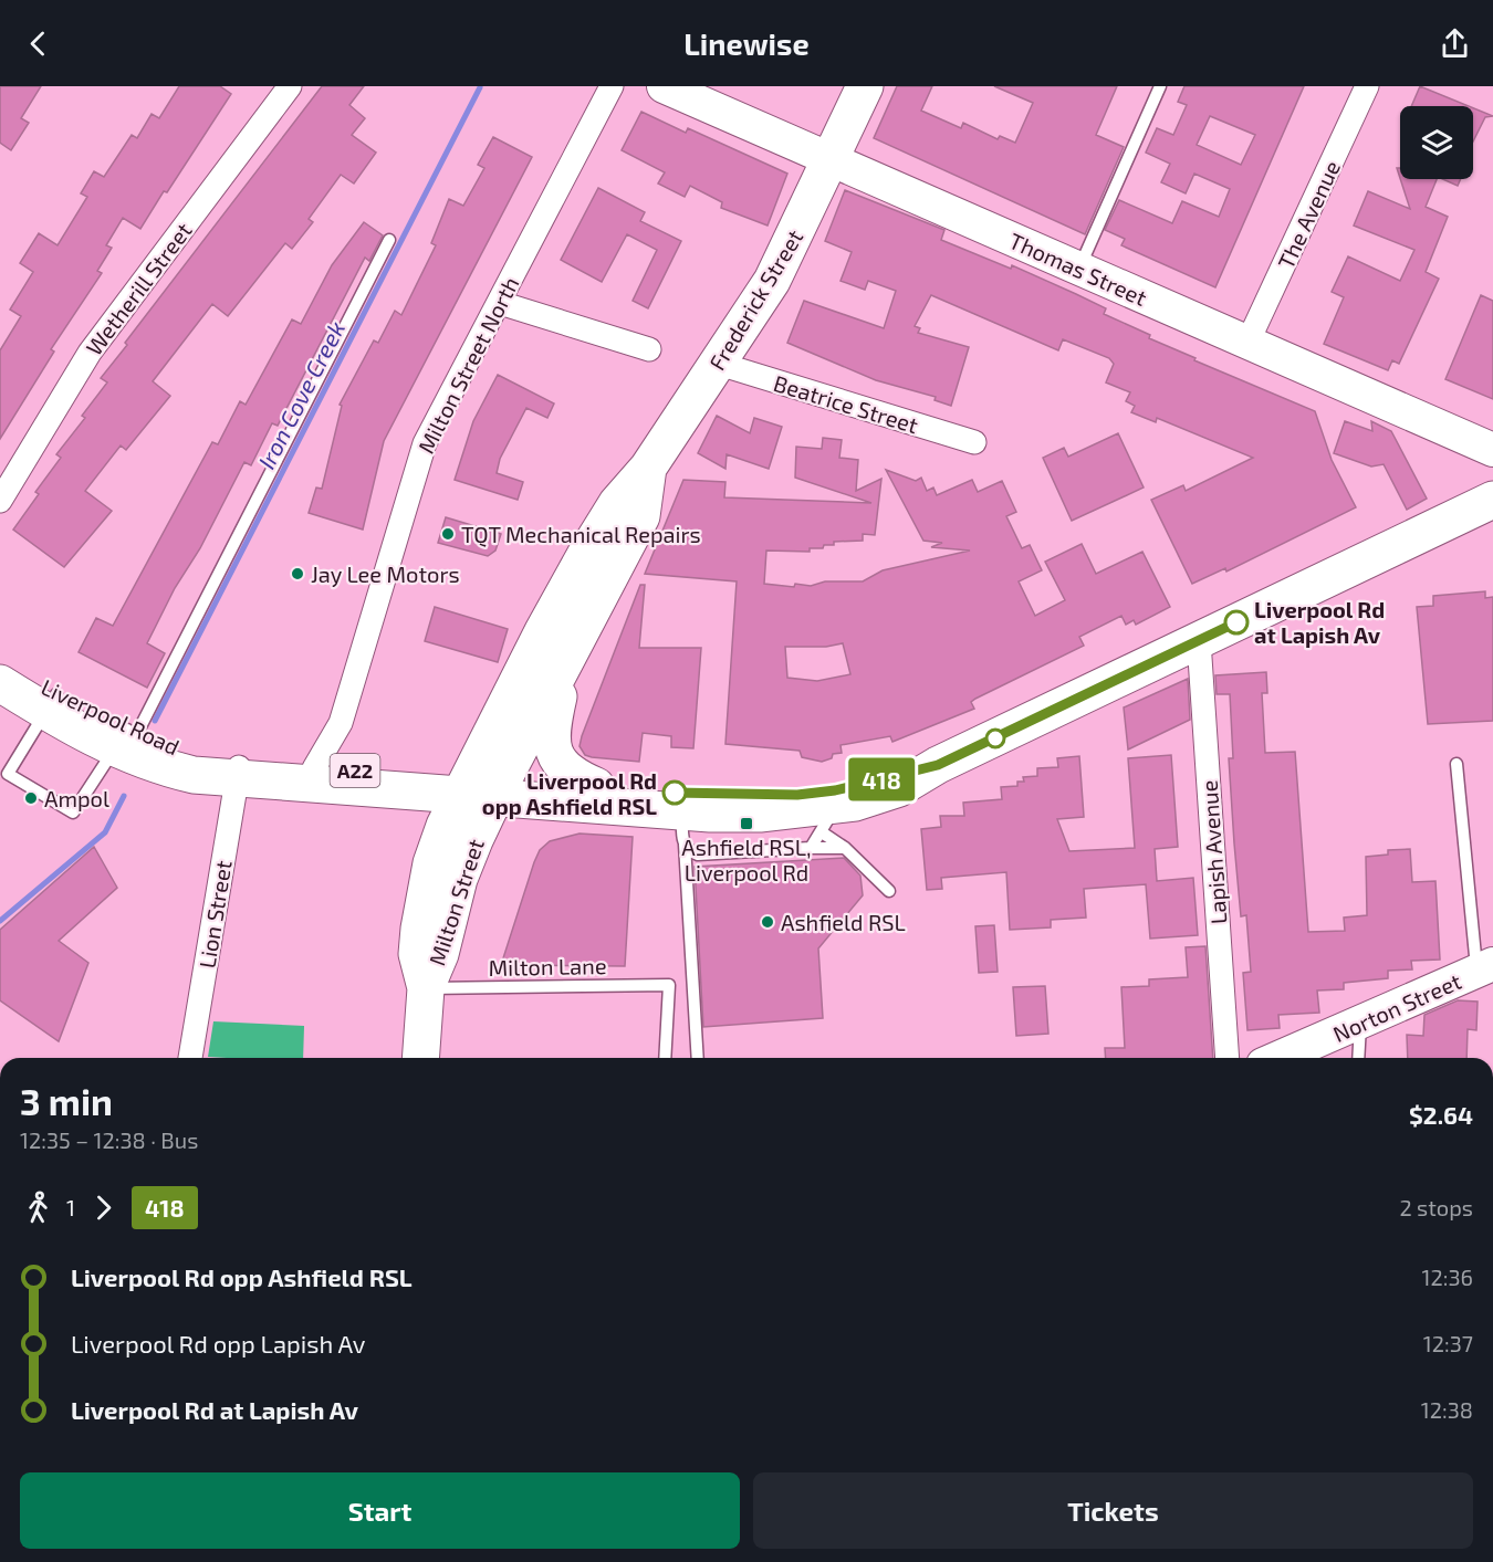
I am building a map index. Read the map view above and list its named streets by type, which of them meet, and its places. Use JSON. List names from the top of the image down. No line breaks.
{"streets":{"main road":["Thomas Street","Frederick Street","Liverpool Road","A22","Milton Street","Norton Street"],"street":["The Avenue","Wetherill Street","Milton Street North","Beatrice Street","Lapish Avenue","Lion Street"],"lane":["Milton Lane"]},"crossings":[["The Avenue","Thomas Street"],["Thomas Street","Frederick Street"],["Frederick Street","Beatrice Street"],["Frederick Street","Liverpool Road"],["Frederick Street","Milton Street"],["Milton Street North","Liverpool Road"],["Liverpool Road","Lapish Avenue"],["Liverpool Road","Milton Street"],["Liverpool Road","Lion Street"],["Milton Street","Milton Lane"]],"water":["Iron Cove Creek"],"places":{"other":["TQT Mechanical Repairs","Jay Lee Motors","Liverpool Rd at Lapish Av","Liverpool Rd opp Ashfield RSL","Ampol","Ashfield RSL"],"transit":["Ashfield RSL, Liverpool Rd"]},"lines":["bus line 418"],"page":{"header":"Linewise","on_map":"418","heading":["3 min","12:35 – 12:38 · Bus","$2.64"],"legs":["1","418","2 stops"],"list":[{"name":"Liverpool Rd opp Ashfield RSL","value":"12:36"},{"name":"Liverpool Rd opp Lapish Av","value":"12:37"},{"name":"Liverpool Rd at Lapish Av","value":"12:38"}],"buttons":["Start","Tickets"]}}
